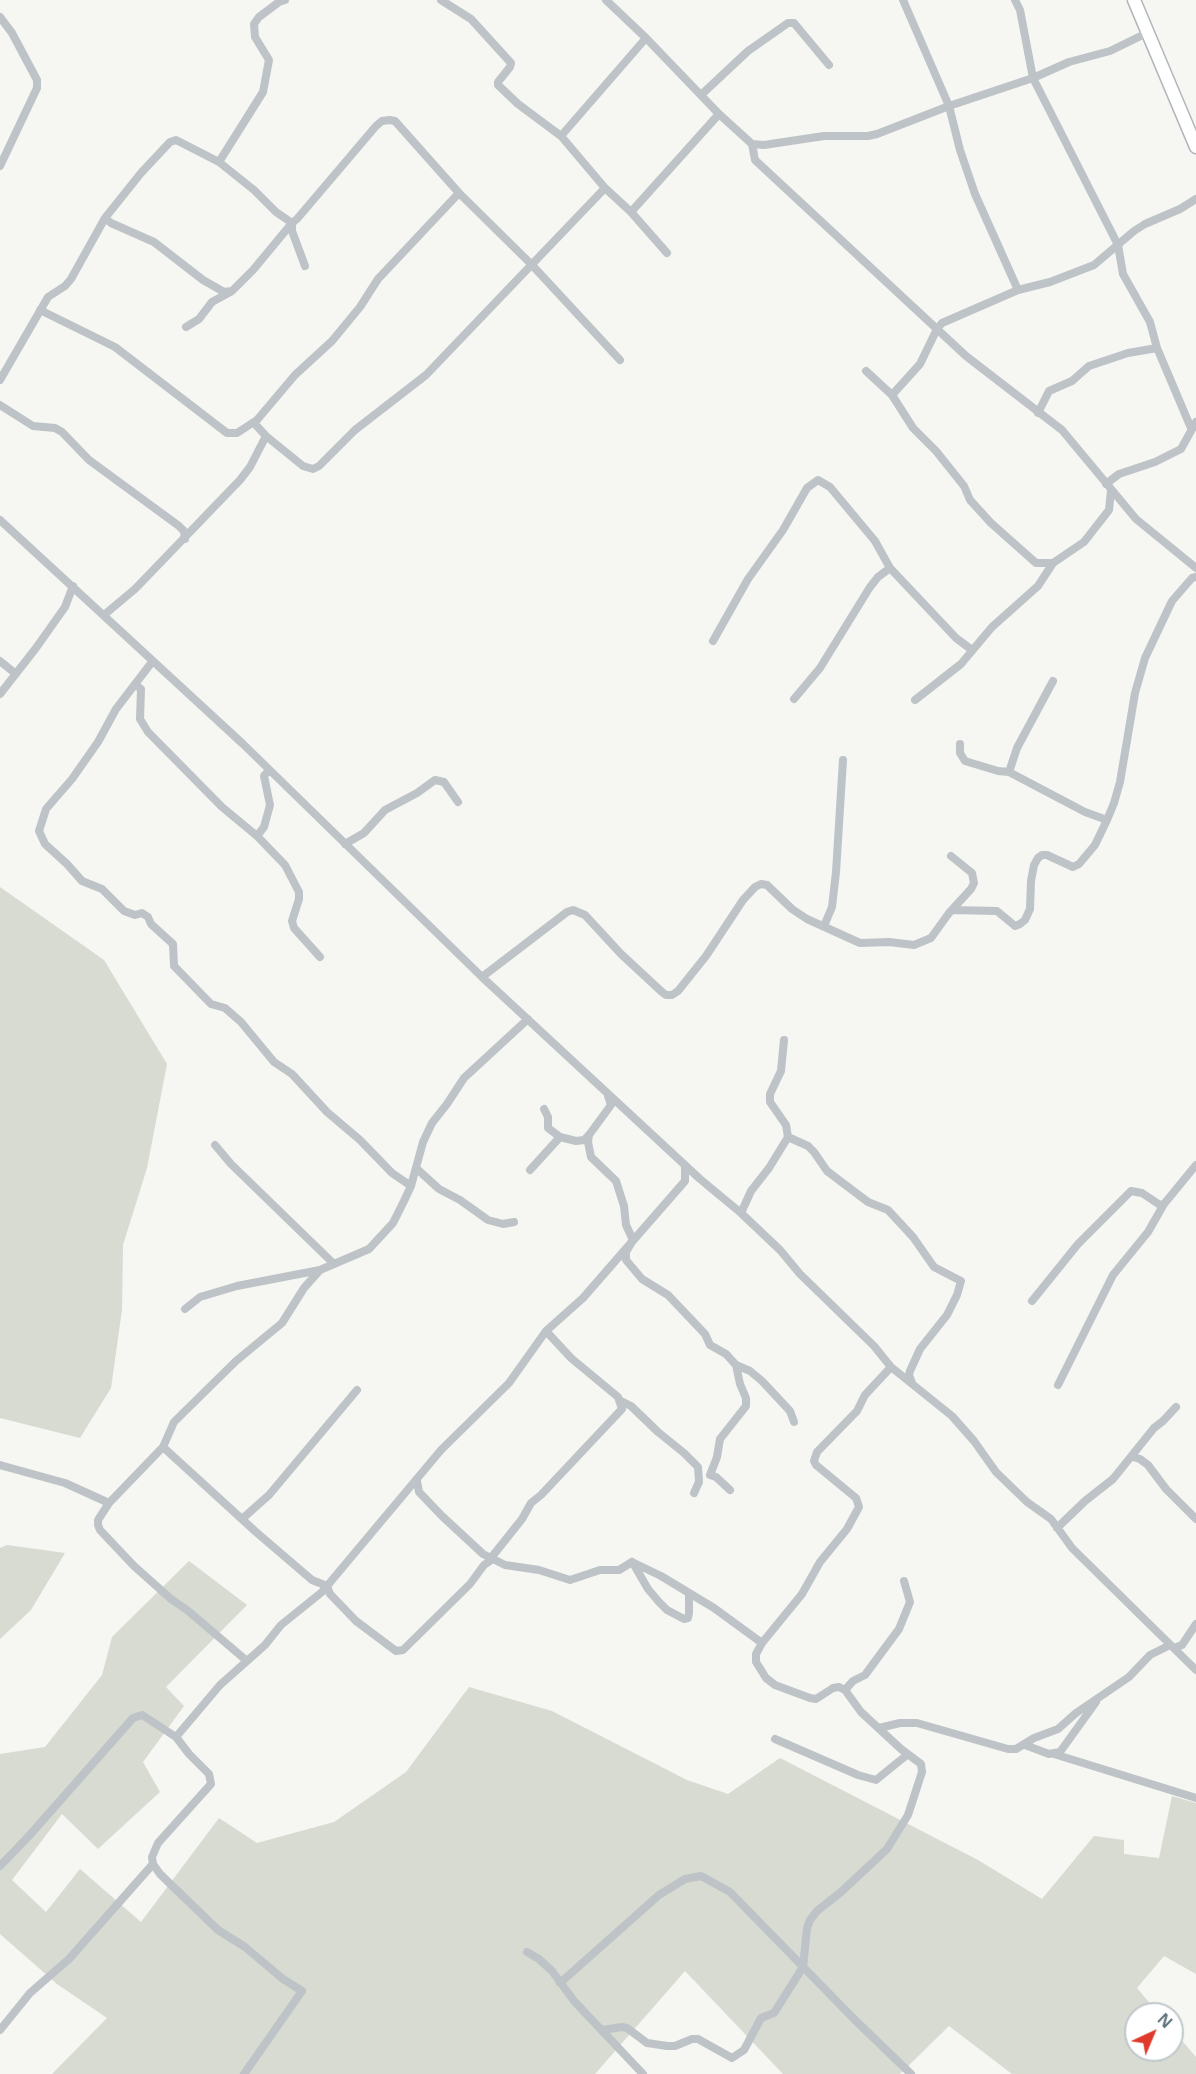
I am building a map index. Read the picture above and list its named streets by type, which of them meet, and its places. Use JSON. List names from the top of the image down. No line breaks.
{"north":"top right"}
